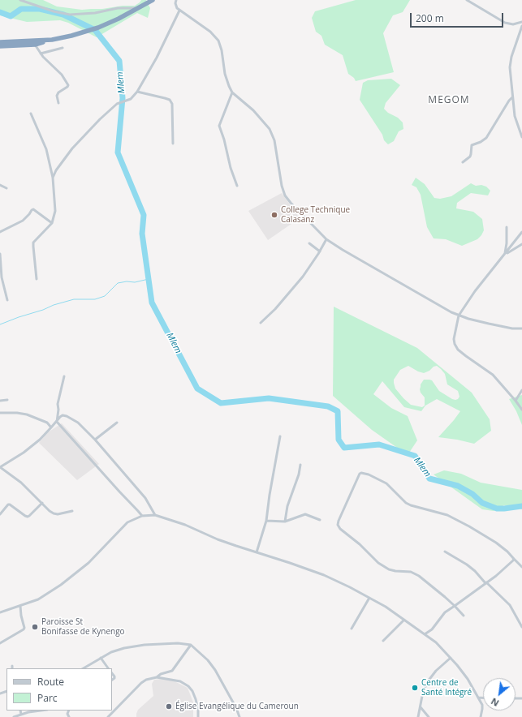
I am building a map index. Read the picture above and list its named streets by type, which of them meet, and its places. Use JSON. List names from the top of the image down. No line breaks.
{"districts":["MEGOM"],"water":["Mlem"],"places":["College Technique Calasanz","Paroisse St Bonifasse de Kynengo","Centre de Santé Intégré","Église Evangélique du Cameroun"],"legend":["Route","Parc"],"scale_bar":"200 m","north":"bottom left"}
